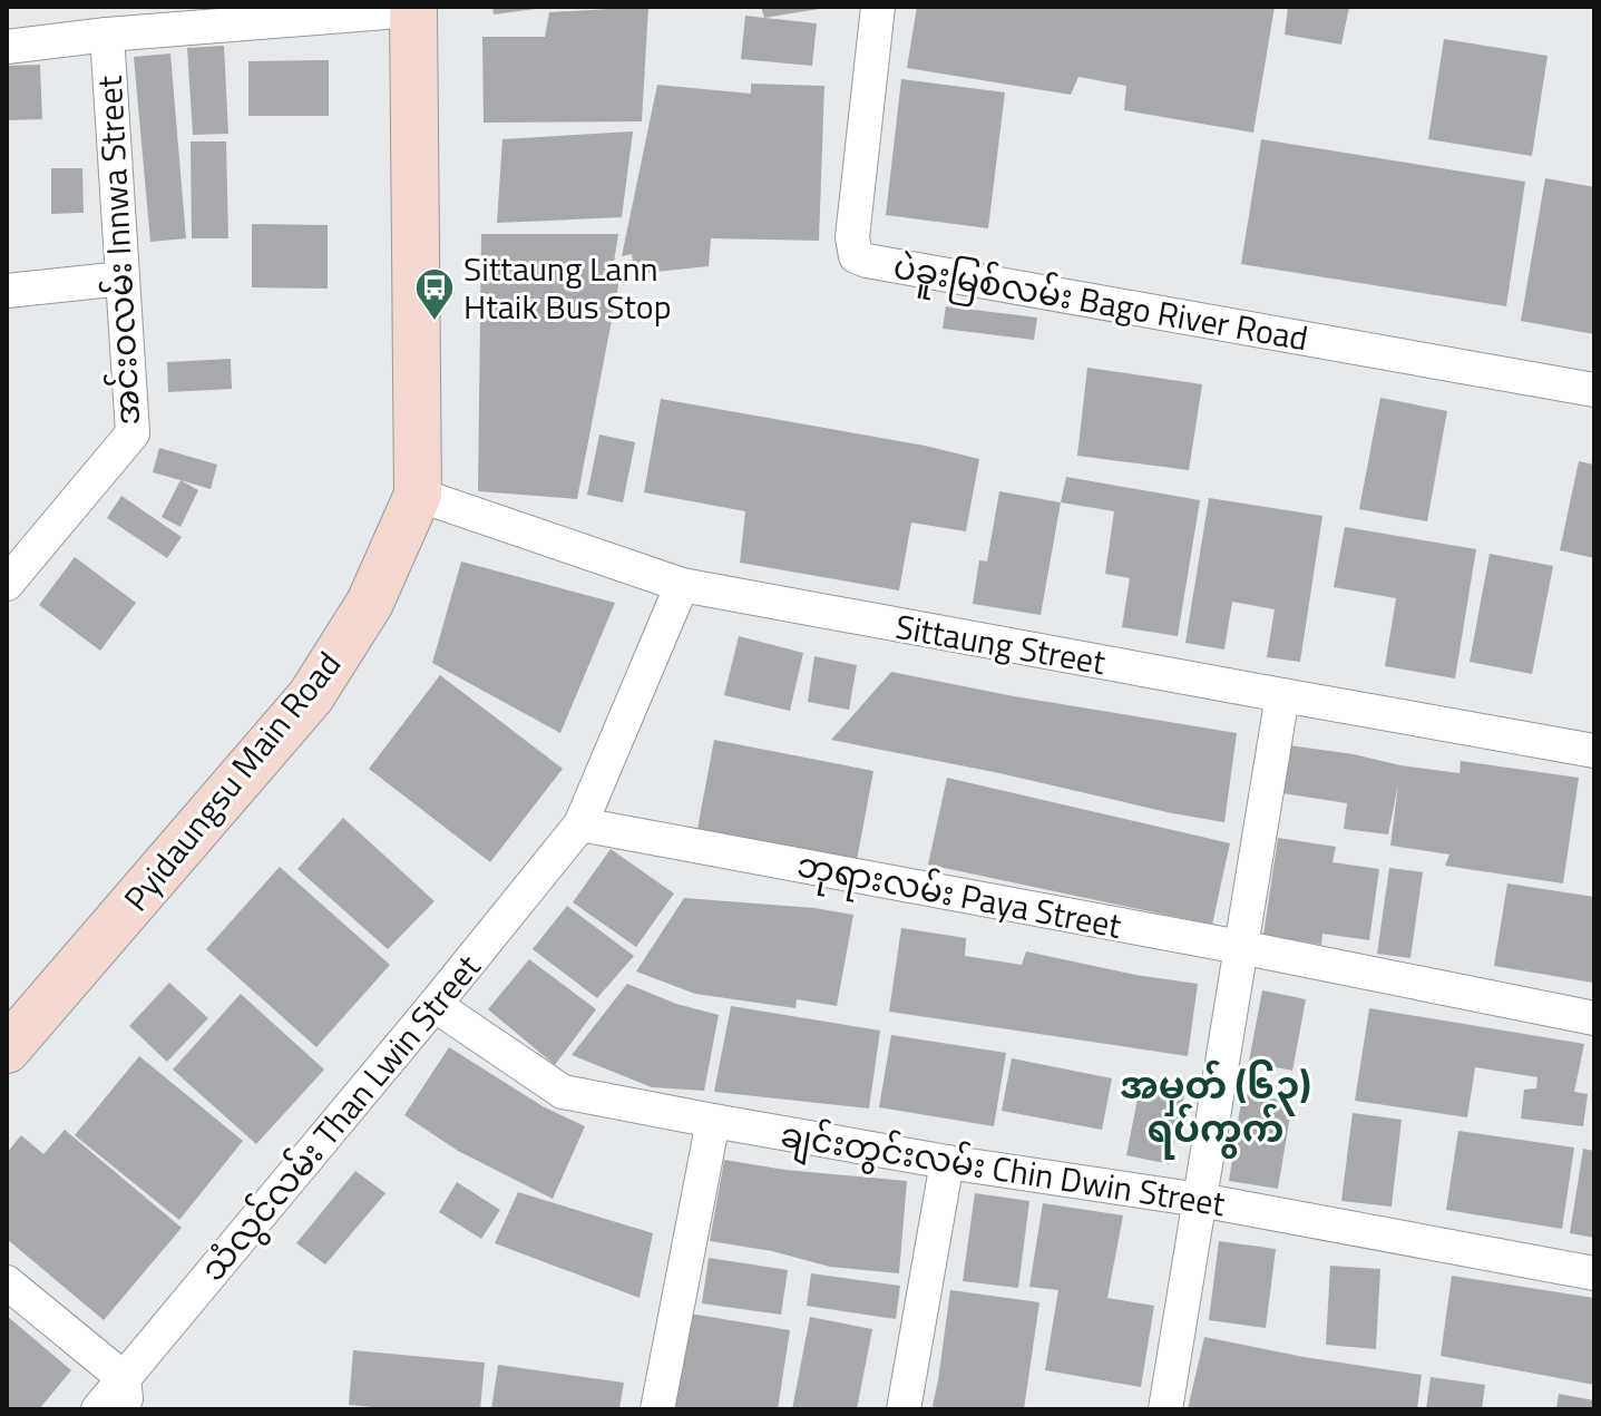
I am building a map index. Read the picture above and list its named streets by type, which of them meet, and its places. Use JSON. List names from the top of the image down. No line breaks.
{"streets":{"main road":["Pyidaungsu Main Road"],"street":["အင်းဝလမ်း Innwa Street","ပဲခူးမြစ်လမ်း Bago River Road","Sittaung Street","ဘုရားလမ်း Paya Street","သံလွင်လမ်း Than Lwin Street","ချင်းတွင်းလမ်း Chin Dwin Street"]},"crossings":[["Sittaung Street","Pyidaungsu Main Road"],["ဘုရားလမ်း Paya Street","သံလွင်လမ်း Than Lwin Street"],["သံလွင်လမ်း Than Lwin Street","ချင်းတွင်းလမ်း Chin Dwin Street"]],"districts":["အမှတ် (၆၃) ရပ်ကွက်"],"places":{"bus stop":["Sittaung Lann Htaik Bus Stop"]}}
